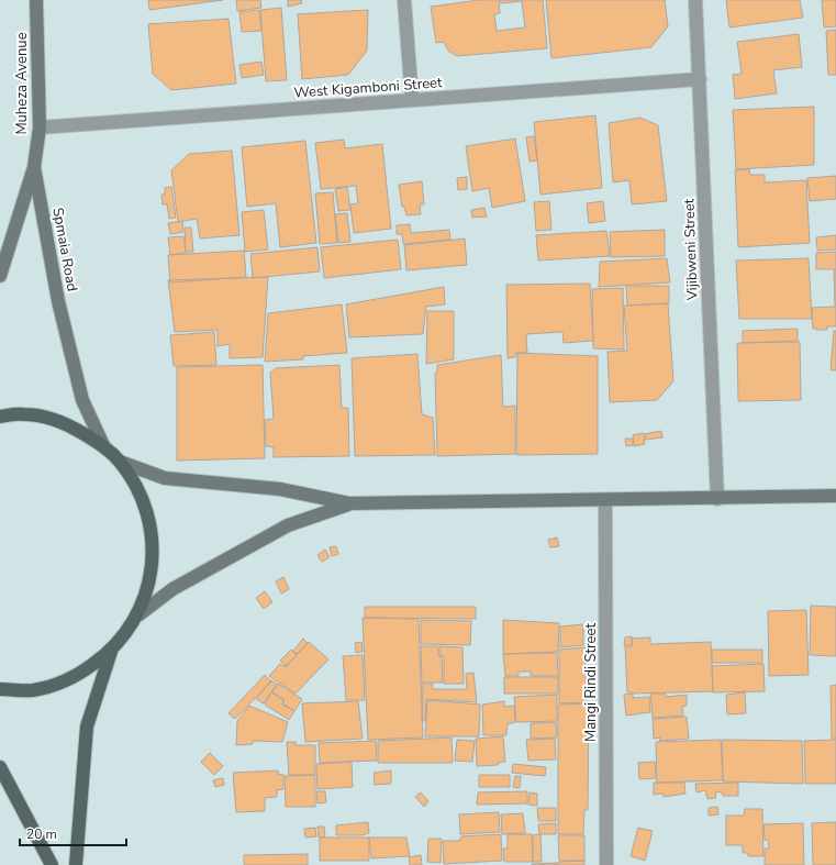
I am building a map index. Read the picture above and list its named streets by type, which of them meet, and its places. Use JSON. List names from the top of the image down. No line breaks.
{"streets":{"main road":["Muheza Avenue","Spmaia Road"],"street":["West Kigamboni Street","Vijibweni Street","Mangi Rindi Street"]},"crossings":[["Muheza Avenue","West Kigamboni Street"],["Muheza Avenue","Spmaia Road"],["West Kigamboni Street","Vijibweni Street"]],"scale_bar":"20 m"}
